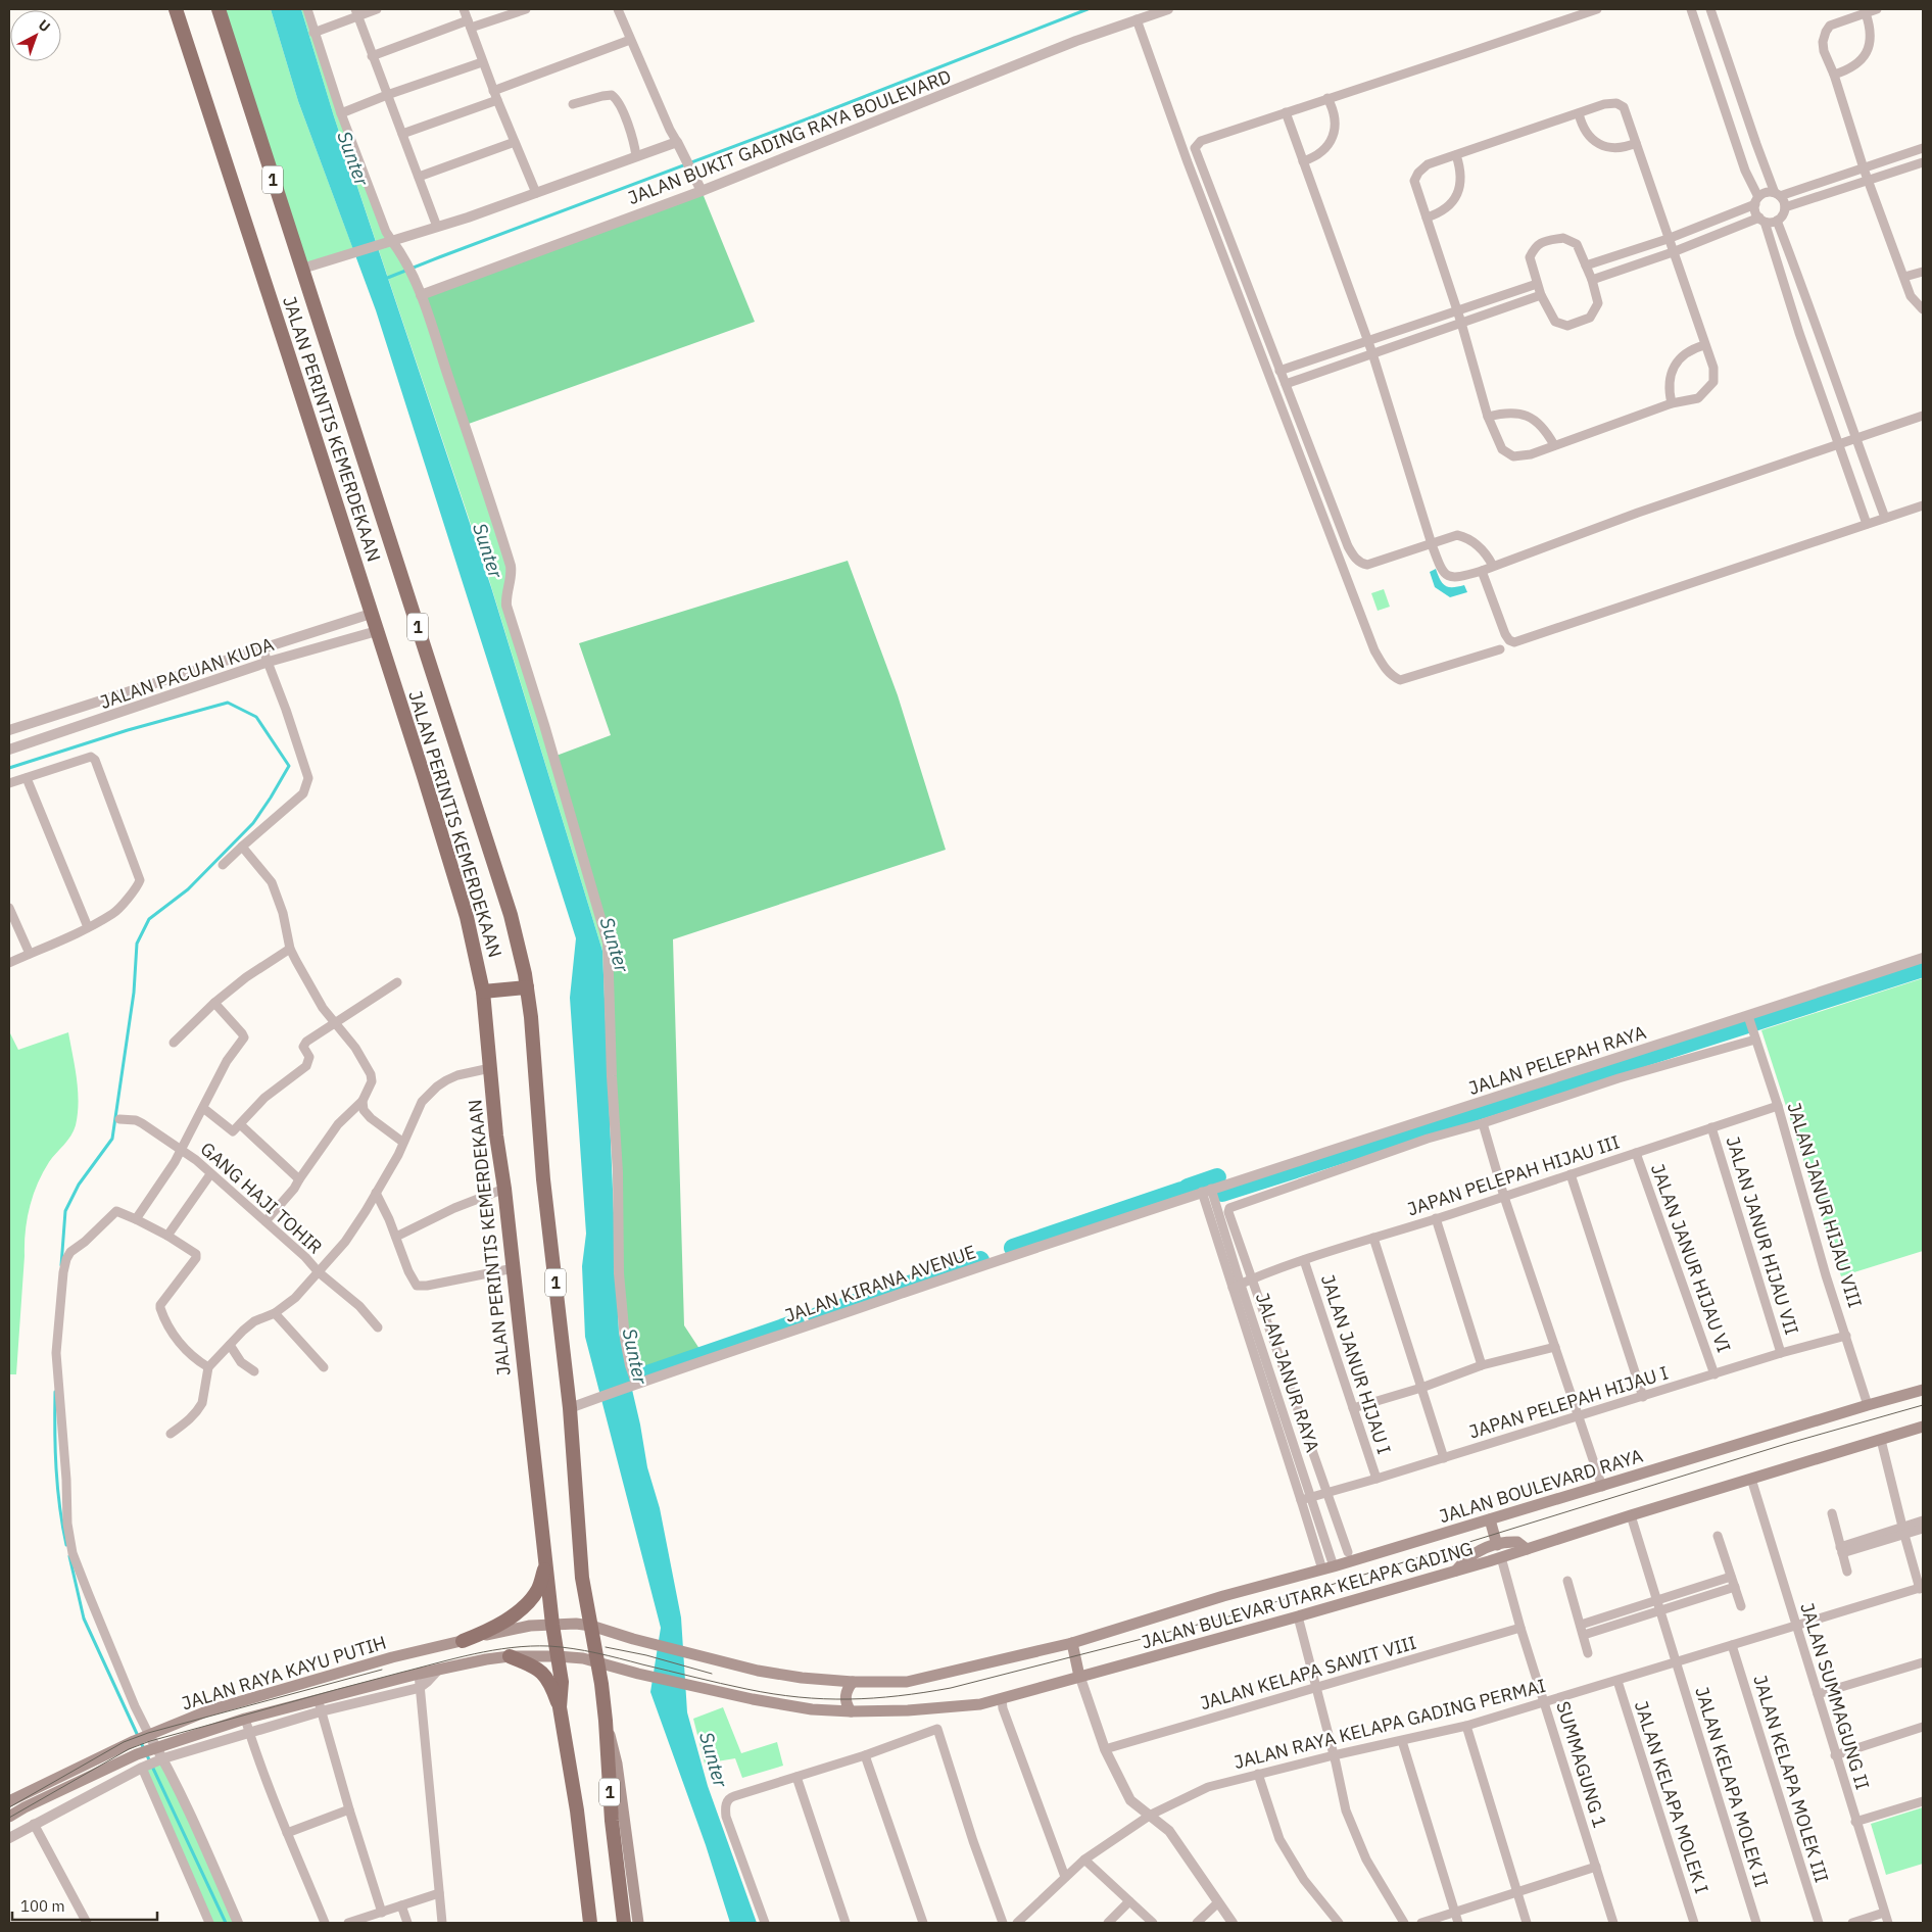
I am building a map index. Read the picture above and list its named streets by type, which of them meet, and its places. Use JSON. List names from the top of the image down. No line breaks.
{"streets":{"highway":["1","JALAN PERINTIS KEMERDEKAAN"],"main road":["JALAN BOULEVARD RAYA","JALAN BULEVAR UTARA KELAPA GADING","JALAN RAYA KAYU PUTIH"],"street":["JALAN BUKIT GADING RAYA BOULEVARD","JALAN PACUAN KUDA","JALAN PELEPAH RAYA","JAPAN PELEPAH HIJAU III","GANG HAJI TOHIR","JALAN JANUR HIJAU VIII","JALAN JANUR HIJAU VII","JALAN JANUR HIJAU VI","JALAN KIRANA AVENUE","JALAN JANUR HIJAU I","JALAN JANUR RAYA","JAPAN PELEPAH HIJAU I","JALAN KELAPA SAWIT VIII","JALAN SUMMAGUNG II","JALAN RAYA KELAPA GADING PERMAI","SUMMAGUNG 1","JALAN KELAPA MOLEK III","JALAN KELAPA MOLEK II","JALAN KELAPA MOLEK I"]},"crossings":[["JALAN BUKIT GADING RAYA BOULEVARD","JALAN PERINTIS KEMERDEKAAN"],["JALAN PERINTIS KEMERDEKAAN","JALAN PACUAN KUDA"],["JALAN PERINTIS KEMERDEKAAN","JALAN KIRANA AVENUE"],["JALAN PERINTIS KEMERDEKAAN","JALAN BULEVAR UTARA KELAPA GADING"],["JALAN PERINTIS KEMERDEKAAN","JALAN RAYA KAYU PUTIH"],["JALAN PELEPAH RAYA","JAPAN PELEPAH HIJAU III"],["JALAN PELEPAH RAYA","JALAN JANUR HIJAU VIII"],["JALAN PELEPAH RAYA","JALAN KIRANA AVENUE"],["JALAN PELEPAH RAYA","JALAN JANUR RAYA"],["JAPAN PELEPAH HIJAU III","JALAN JANUR HIJAU VIII"],["JAPAN PELEPAH HIJAU III","JALAN JANUR HIJAU VII"],["JAPAN PELEPAH HIJAU III","JALAN JANUR HIJAU VI"],["JAPAN PELEPAH HIJAU III","JALAN JANUR HIJAU I"],["JAPAN PELEPAH HIJAU III","JALAN JANUR RAYA"],["JALAN JANUR HIJAU VIII","JAPAN PELEPAH HIJAU I"],["JALAN JANUR HIJAU VIII","JALAN BOULEVARD RAYA"],["JALAN JANUR HIJAU VII","JAPAN PELEPAH HIJAU I"],["JALAN JANUR HIJAU VI","JAPAN PELEPAH HIJAU I"],["JALAN KIRANA AVENUE","JALAN JANUR RAYA"],["JALAN JANUR HIJAU I","JAPAN PELEPAH HIJAU I"],["JALAN JANUR RAYA","JAPAN PELEPAH HIJAU I"],["JALAN JANUR RAYA","JALAN BOULEVARD RAYA"],["JALAN BOULEVARD RAYA","JALAN BULEVAR UTARA KELAPA GADING"],["JALAN BULEVAR UTARA KELAPA GADING","JALAN RAYA KAYU PUTIH"],["JALAN BULEVAR UTARA KELAPA GADING","SUMMAGUNG 1"],["JALAN KELAPA SAWIT VIII","SUMMAGUNG 1"],["JALAN SUMMAGUNG II","JALAN RAYA KELAPA GADING PERMAI"],["JALAN RAYA KELAPA GADING PERMAI","SUMMAGUNG 1"],["JALAN RAYA KELAPA GADING PERMAI","JALAN KELAPA MOLEK III"],["JALAN RAYA KELAPA GADING PERMAI","JALAN KELAPA MOLEK II"],["JALAN RAYA KELAPA GADING PERMAI","JALAN KELAPA MOLEK I"]],"water":["Sunter"],"scale_bar":"100 m","north":"top right"}
